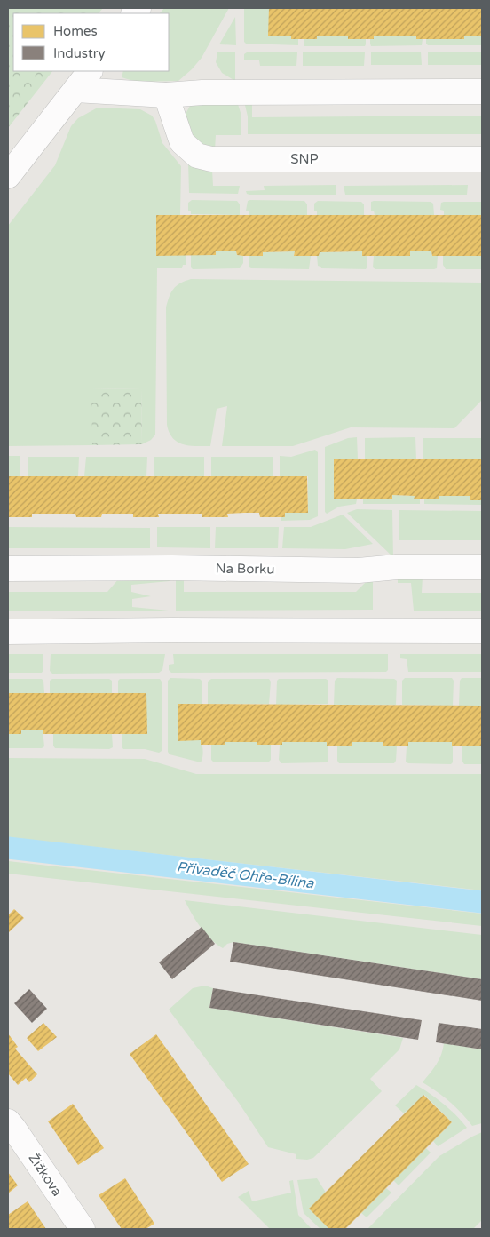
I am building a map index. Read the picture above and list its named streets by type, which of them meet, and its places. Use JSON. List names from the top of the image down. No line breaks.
{"streets":{"street":["SNP","Na Borku","Žižkova"]},"water":["Přivaděč Ohře-Bílina"],"legend":["Homes","Industry"]}
